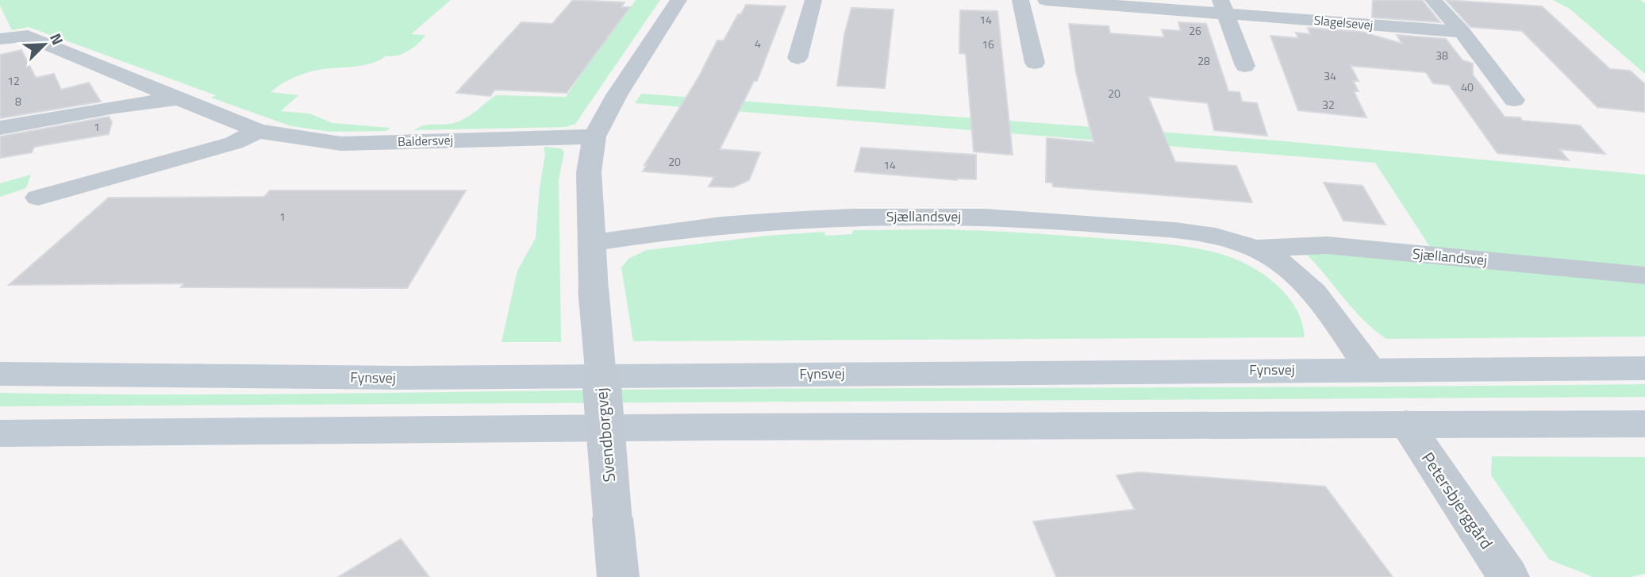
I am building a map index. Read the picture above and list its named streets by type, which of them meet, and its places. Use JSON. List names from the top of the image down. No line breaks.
{"streets":{"main road":["Fynsvej"],"street":["Slagelsevej","Baldersvej","Sjællandsvej","Svendborgvej","Petersbjerggård"]},"crossings":[["Sjællandsvej","Fynsvej"],["Sjællandsvej","Svendborgvej"]],"house_numbers":["14","26","4","16","38","28","34","12","40","20","8","32","1","20","14","1"],"north":"top right"}
